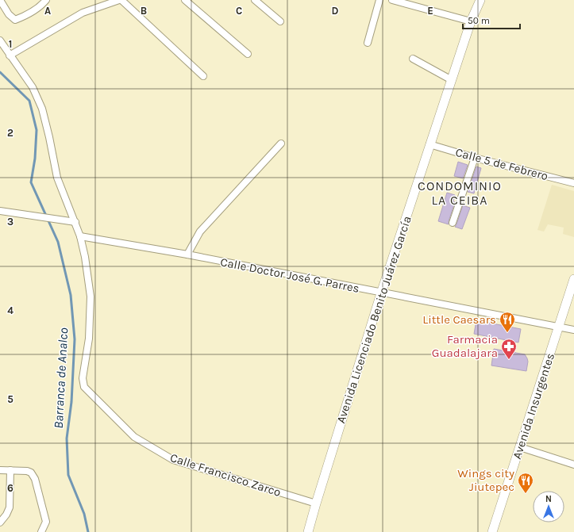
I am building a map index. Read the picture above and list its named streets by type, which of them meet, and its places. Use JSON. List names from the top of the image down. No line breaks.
{"streets":{"main road":["Avenida Licenciado Benito Juárez García","Avenida Insurgentes"],"street":["Calle 5 de Febrero","Calle Doctor José G. Parres","Calle Francisco Zarco"]},"crossings":[["Calle 5 de Febrero","Avenida Licenciado Benito Juárez García"],["Calle Doctor José G. Parres","Avenida Licenciado Benito Juárez García"],["Calle Doctor José G. Parres","Avenida Insurgentes"],["Calle Doctor José G. Parres","Calle Francisco Zarco"],["Avenida Licenciado Benito Juárez García","Calle Francisco Zarco"]],"districts":["CONDOMINIO LA CEIBA"],"water":["Barranca de Analco"],"places":{"restaurant":["Little Caesars","Wings city Jiutepec"],"pharmacy":["Farmacia Guadalajara"]},"scale_bar":"50 m","north":"top","grid":{"columns":["A","B","C","D","E"],"rows":["1","2","3","4","5","6"]}}
